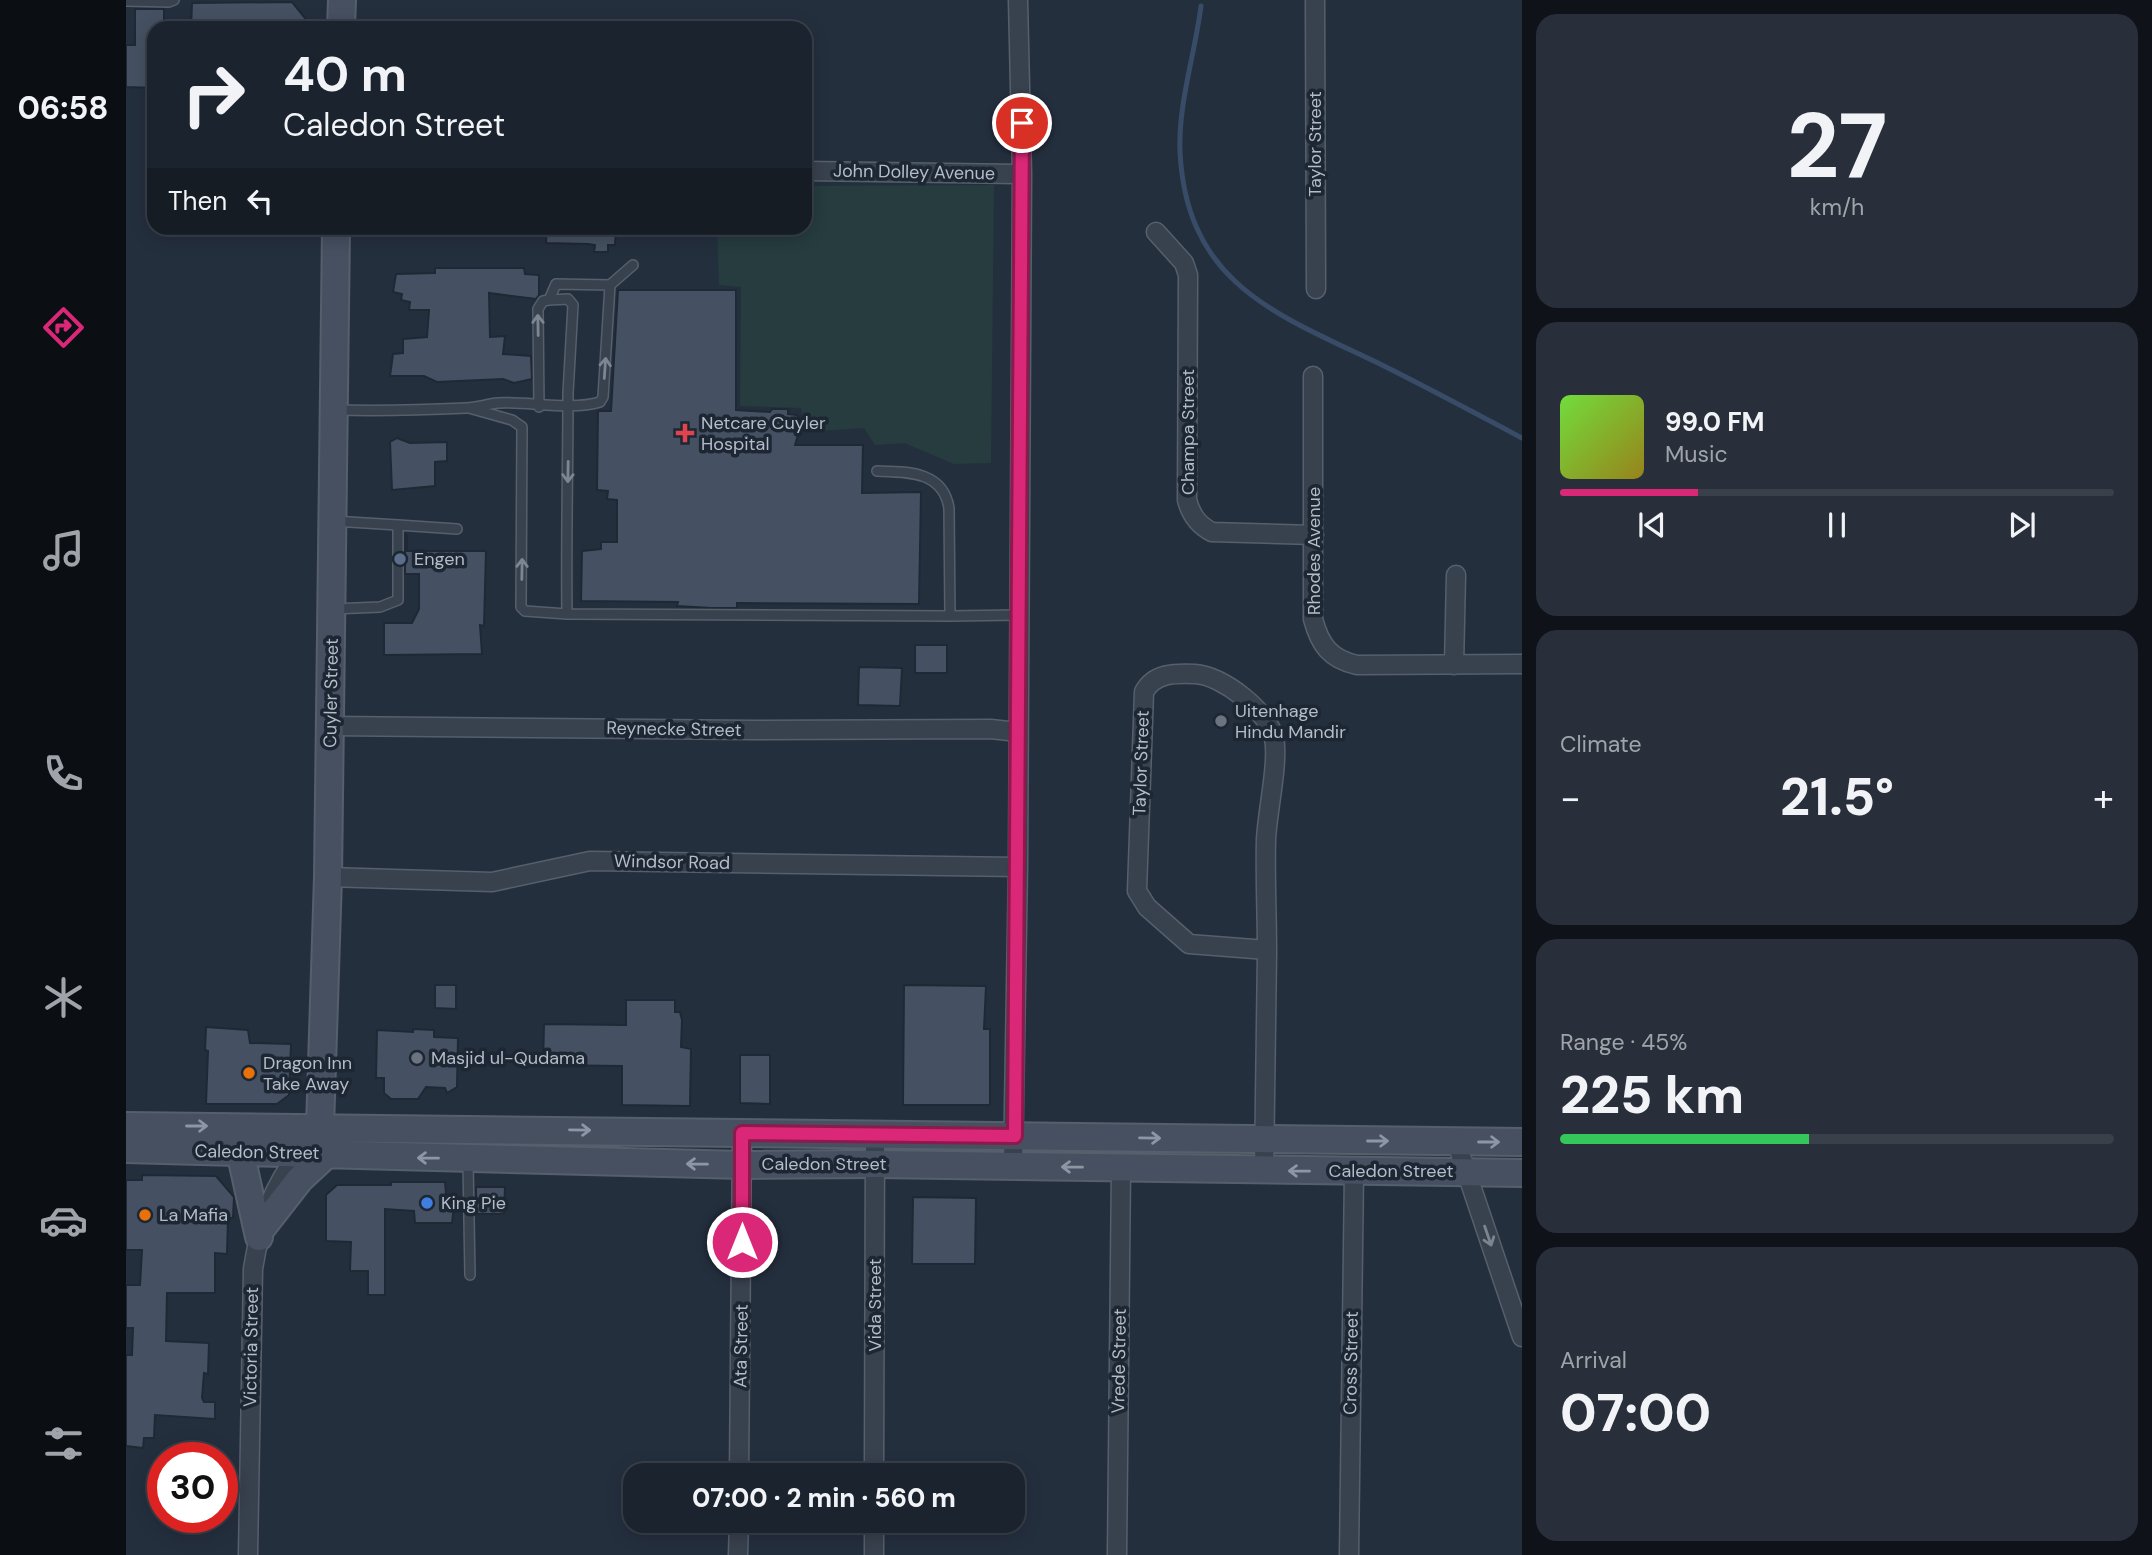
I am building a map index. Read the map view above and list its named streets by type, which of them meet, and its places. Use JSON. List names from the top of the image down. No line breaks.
{"streets":{"main road":["Cuyler Street","Caledon Street"],"street":["Taylor Street","John Dolley Avenue","Champa Street","Rhodes Avenue","Reynecke Street","Windsor Road","Vida Street","Ata Street","Victoria Street","Vrede Street","Cross Street"]},"crossings":[["Taylor Street","Caledon Street"],["Champa Street","Rhodes Avenue"],["Cuyler Street","Reynecke Street"],["Cuyler Street","Windsor Road"],["Cuyler Street","Caledon Street"],["Caledon Street","Vida Street"],["Caledon Street","Ata Street"],["Caledon Street","Vrede Street"],["Caledon Street","Cross Street"]],"places":{"health":["Netcare Cuyler Hospital"],"other":["Engen","Uitenhage Hindu Mandir","Masjid ul-Qudama","Dragon Inn Take Away","King Pie","La Mafia"]},"page":{"tabs":"06:58","tile":[["27","km/h"],"Climate",["Range · 45%","225 km"],["Arrival","07:00"]],"turn":["40 m","Caledon Street"],"then":"Then","song":["99.0 FM","Music"],"heat":["−","21.5°","+"],"limit":"30","trip":"07:00 · 2 min · 560 m"}}
